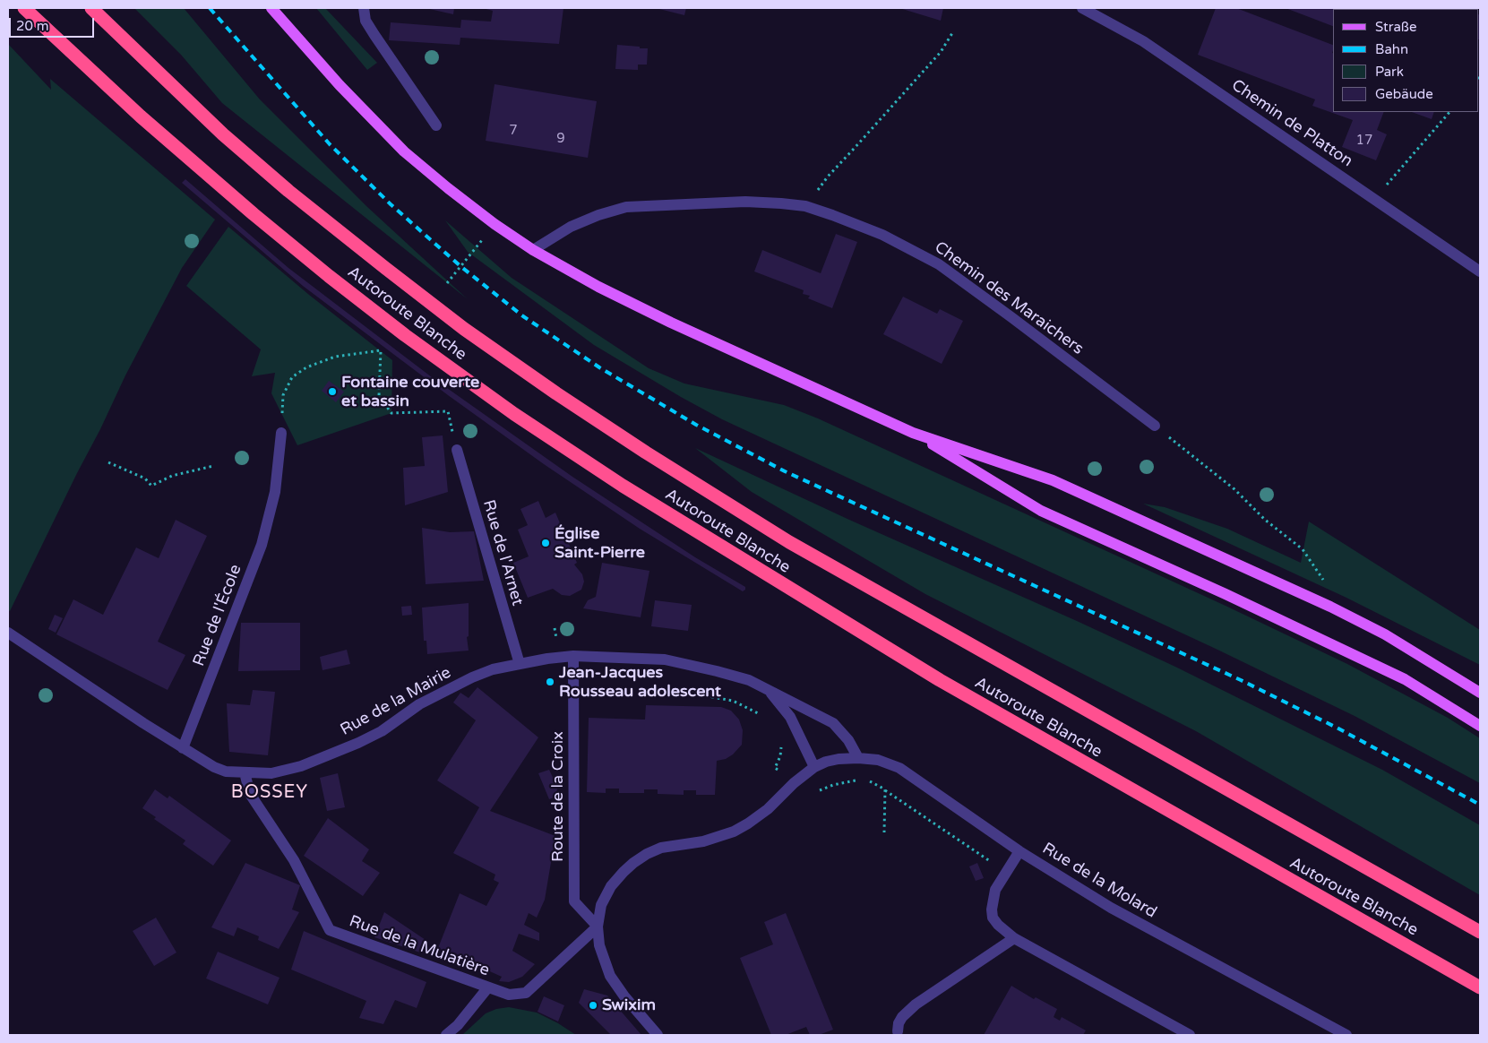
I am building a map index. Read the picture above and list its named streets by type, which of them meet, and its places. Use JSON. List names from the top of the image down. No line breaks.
{"streets":{"highway":["Autoroute Blanche"],"street":["Chemin de Platton","Chemin des Maraichers","Rue de l'Arnet","Rue de l'École","Rue de la Mairie","Route de la Croix","Rue de la Molard","Rue de la Mulatière"]},"crossings":[["Rue de l'Arnet","Rue de la Mairie"],["Rue de l'École","Rue de la Mairie"],["Rue de la Mairie","Route de la Croix"],["Rue de la Mairie","Rue de la Molard"],["Rue de la Mairie","Rue de la Mulatière"],["Route de la Croix","Rue de la Mulatière"]],"districts":["BOSSEY"],"places":["Fontaine couverte et bassin","Église Saint-Pierre","Jean-Jacques Rousseau adolescent","Swixim"],"house_numbers":["7","9","17"],"legend":["Straße","Bahn","Park","Gebäude"],"scale_bar":"20 m"}
